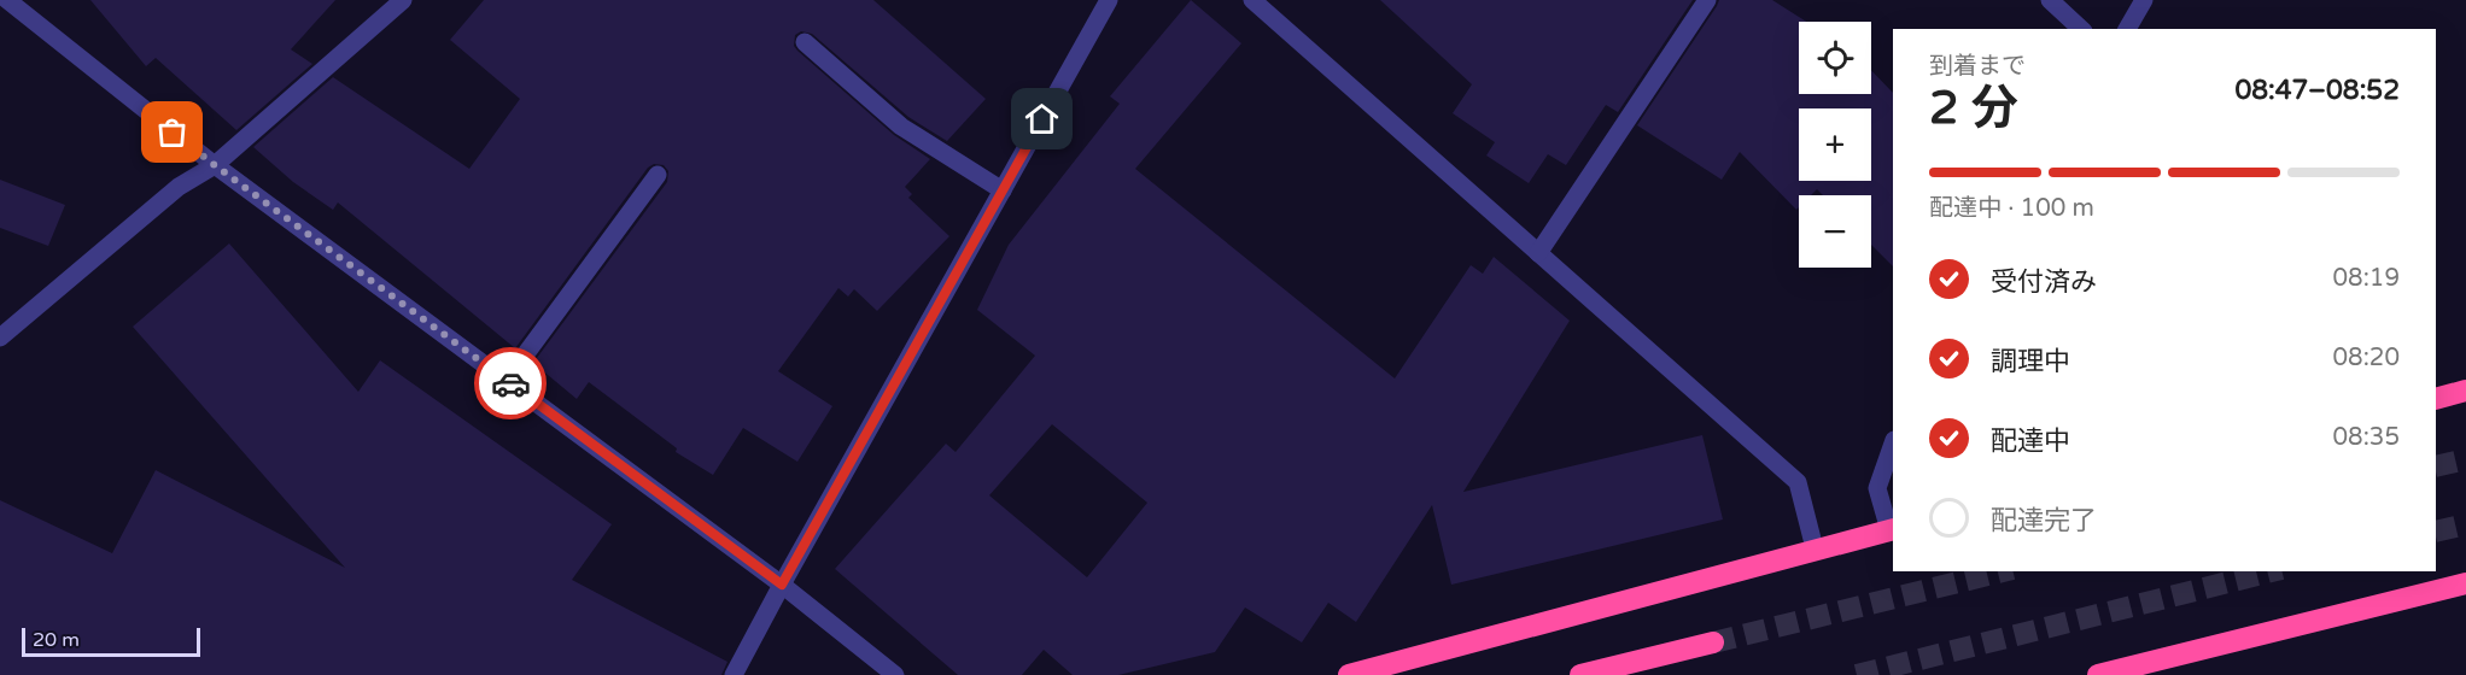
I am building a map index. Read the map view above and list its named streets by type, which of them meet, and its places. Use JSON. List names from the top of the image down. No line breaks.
{"scale_bar":"20 m","page":{"map_buttons":["+","−"],"heading":["2 分","到着まで","08:47–08:52"],"bar":"配達中 · 100 m","list":[["受付済み","08:19"],["調理中","08:20"],["配達中","08:35"],"配達完了"],"scale":"20 m"}}
